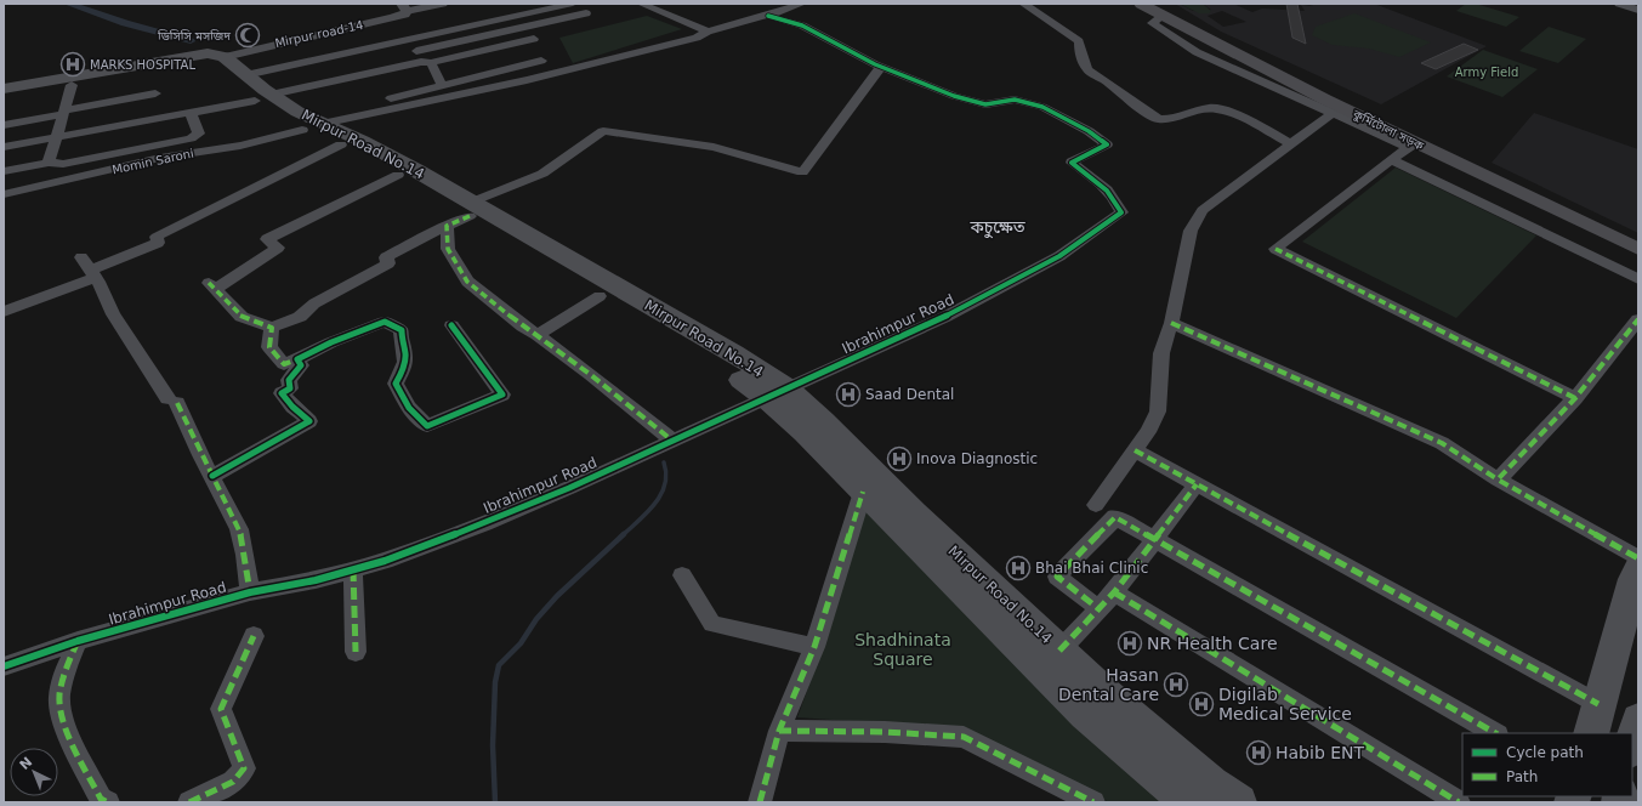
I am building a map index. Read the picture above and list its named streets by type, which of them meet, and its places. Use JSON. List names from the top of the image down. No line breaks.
{"streets":{"main road":["Mirpur road-14","কুর্মিটোলা সড়ক","Mirpur Road No.14"],"street":["Momin Saroni","Ibrahimpur Road"]},"crossings":[["Mirpur road-14","Mirpur Road No.14"],["Mirpur Road No.14","Momin Saroni"],["Mirpur Road No.14","Ibrahimpur Road"]],"districts":["কচুক্ষেত"],"parks":["Army Field","Shadhinata Square"],"places":{"mosque":["ডিসিসি মসজিদ"],"hospital":["MARKS HOSPITAL","Saad Dental","Inova Diagnostic","Bhai Bhai Clinic","NR Health Care","Hasan Dental Care","Digilab Medical Service","Habib ENT"]},"legend":["Cycle path","Path"],"north":"top left"}
